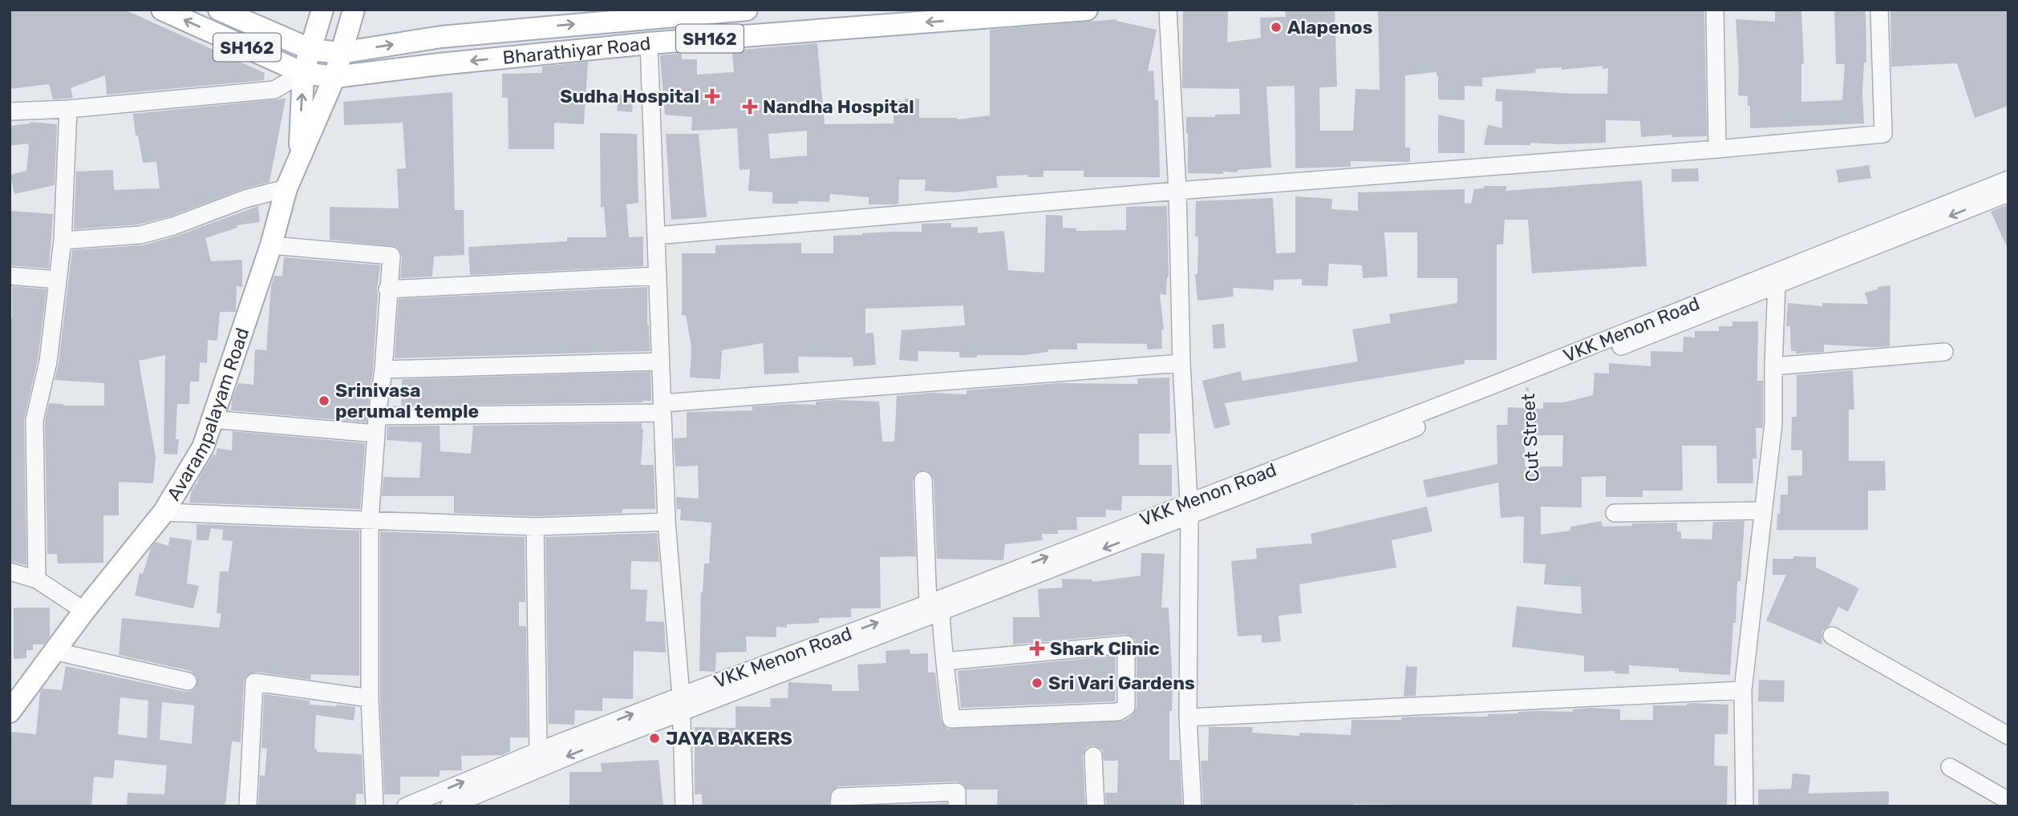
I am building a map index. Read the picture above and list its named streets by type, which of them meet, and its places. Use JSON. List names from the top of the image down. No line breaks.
{"streets":{"main road":["SH162","Bharathiyar Road","Avarampalayam Road"],"street":["VKK Menon Road"],"path":["Cut Street"]},"crossings":[["SH162","Bharathiyar Road"],["SH162","Avarampalayam Road"],["Bharathiyar Road","Avarampalayam Road"],["VKK Menon Road","Cut Street"]],"places":{"other":["Alapenos","Srinivasa perumal temple","Sri Vari Gardens","JAYA BAKERS"],"health":["Sudha Hospital","Nandha Hospital","Shark Clinic"]}}
